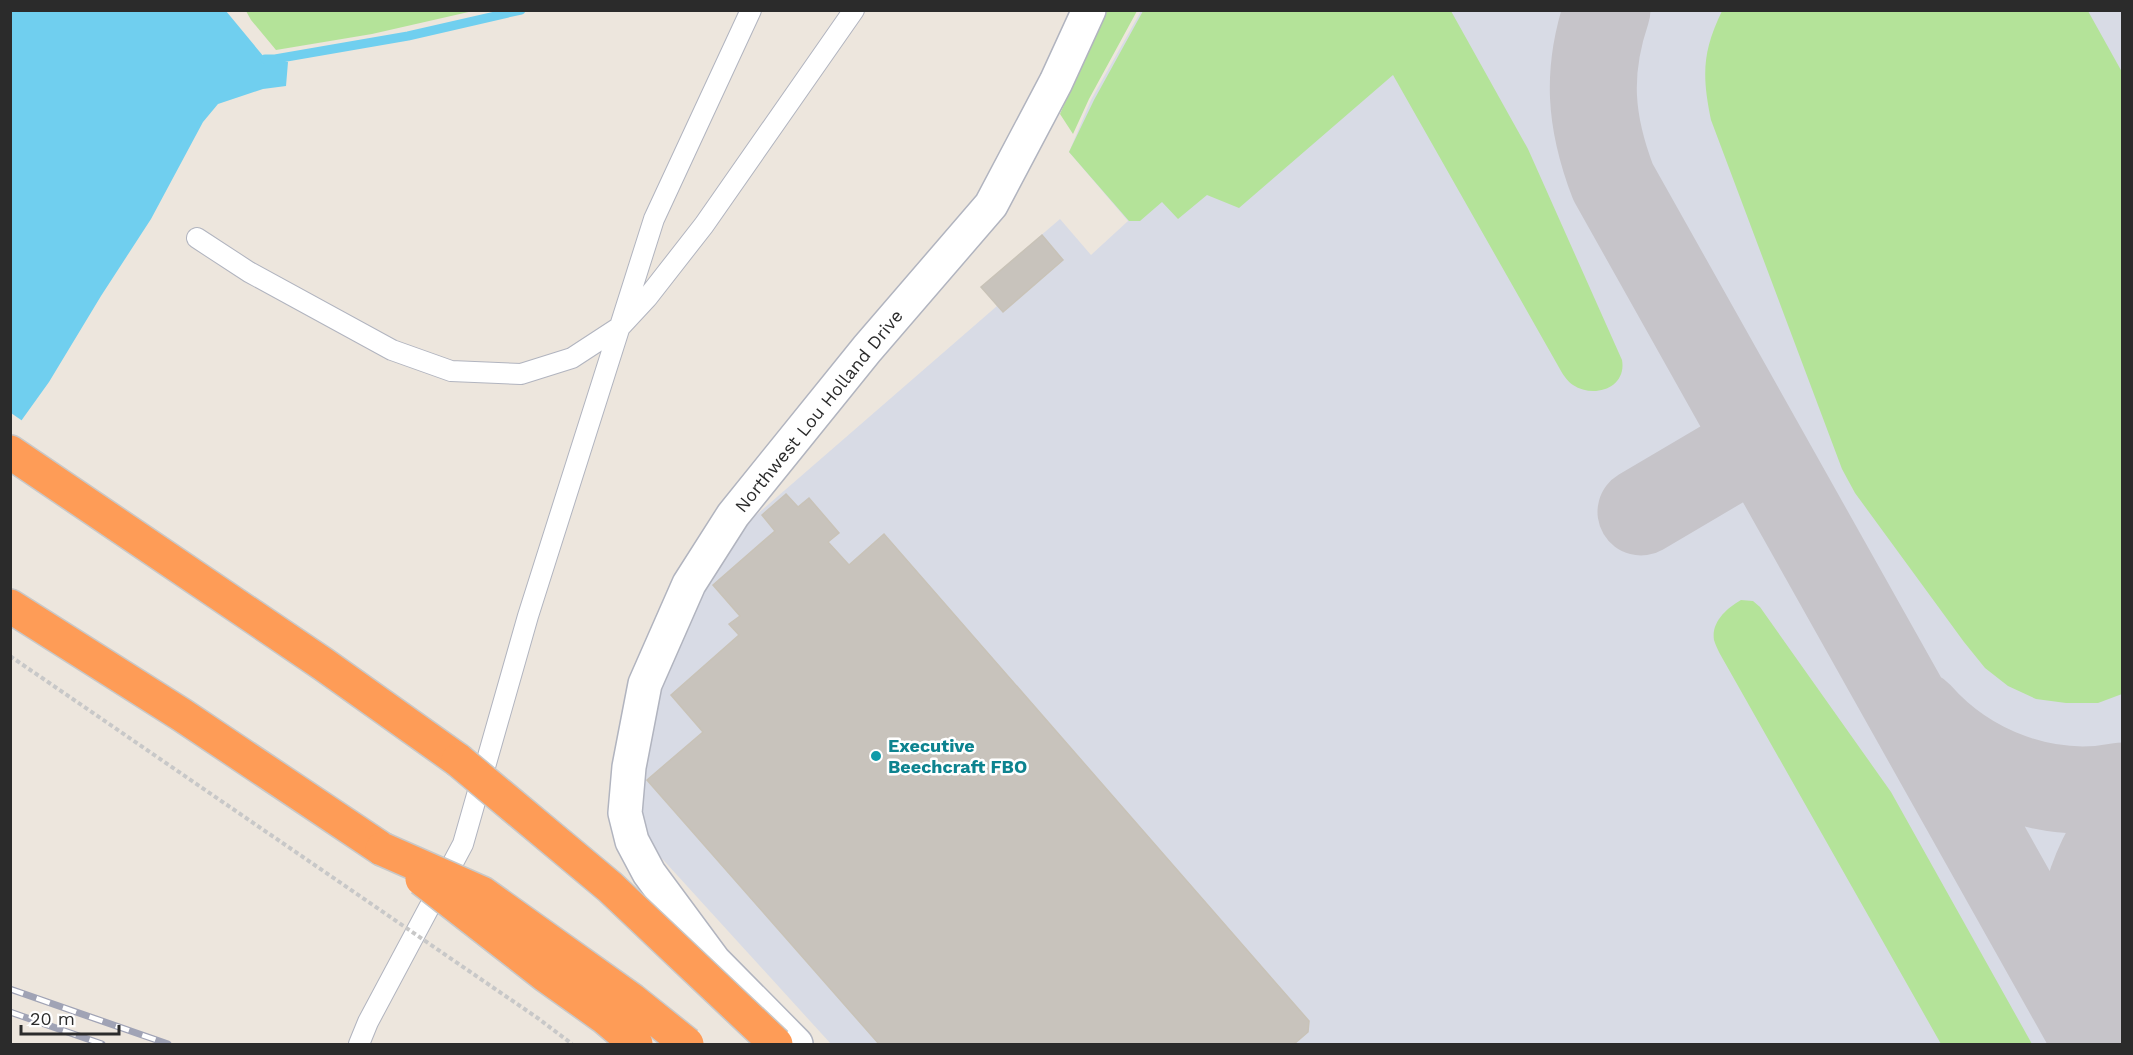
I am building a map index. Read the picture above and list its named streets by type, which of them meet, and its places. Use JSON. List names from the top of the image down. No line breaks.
{"streets":{"street":["Northwest Lou Holland Drive"]},"places":["Executive Beechcraft FBO"],"scale_bar":"20 m"}
